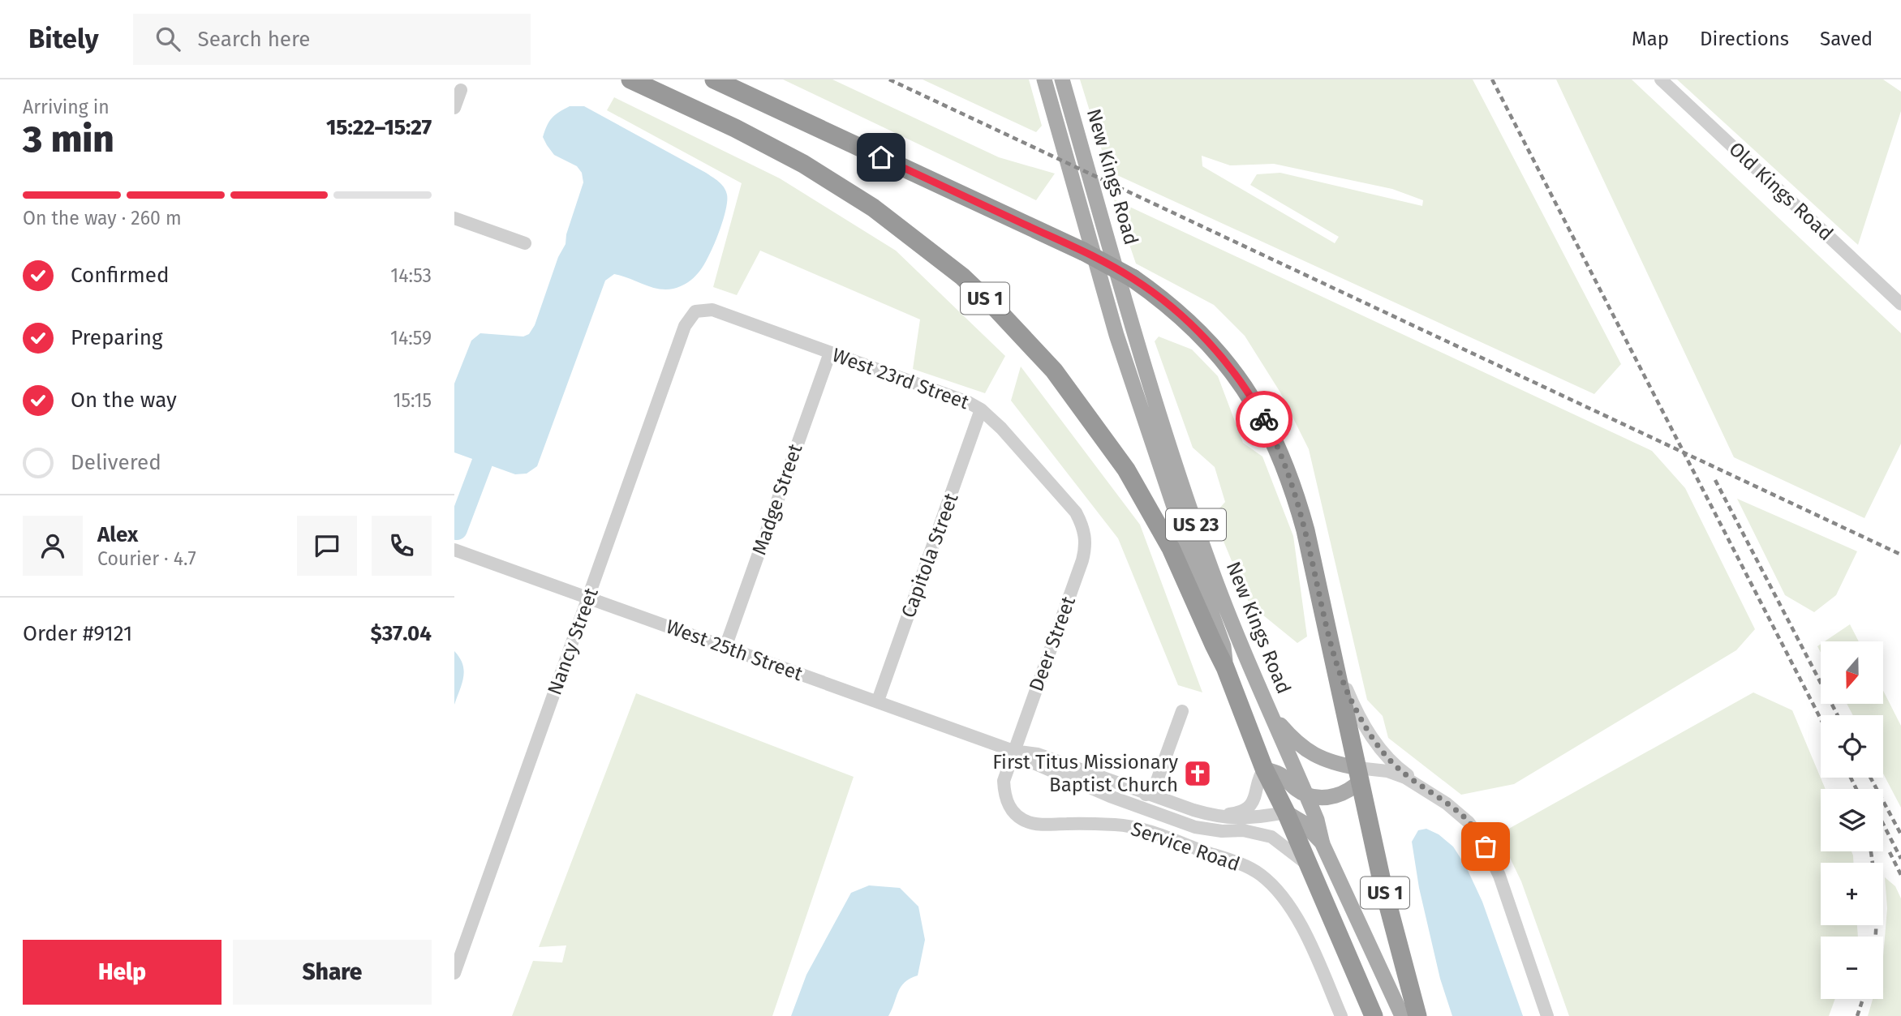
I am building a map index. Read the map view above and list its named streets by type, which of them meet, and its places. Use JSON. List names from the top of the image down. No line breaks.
{"streets":{"highway":["New Kings Road","US 1"],"main road":["US 23"],"street":["Old Kings Road","West 23rd Street","Madge Street","Capitola Street","Nancy Street","Deer Street","West 25th Street","Service Road"]},"crossings":[["New Kings Road","US 1"],["New Kings Road","West 25th Street"],["West 23rd Street","Madge Street"],["West 23rd Street","Capitola Street"],["West 23rd Street","Nancy Street"],["West 23rd Street","Deer Street"],["Madge Street","West 25th Street"],["Capitola Street","West 25th Street"],["Nancy Street","West 25th Street"],["Deer Street","West 25th Street"],["Deer Street","Service Road"],["West 25th Street","Service Road"]],"places":{"church":["First Titus Missionary Baptist Church"]},"north":"bottom","page":{"header":"Bitely","search":"Search here","nav":["Map","Directions","Saved"],"heading":["3 min","Arriving in","15:22–15:27"],"panel":["Alex","Courier · 4.7","Order #9121","$37.04"],"bar":"On the way · 260 m","list":[["Confirmed","14:53"],["Preparing","14:59"],["On the way","15:15"],"Delivered"],"map_buttons":["+","−"],"buttons":["Help","Share"]}}
